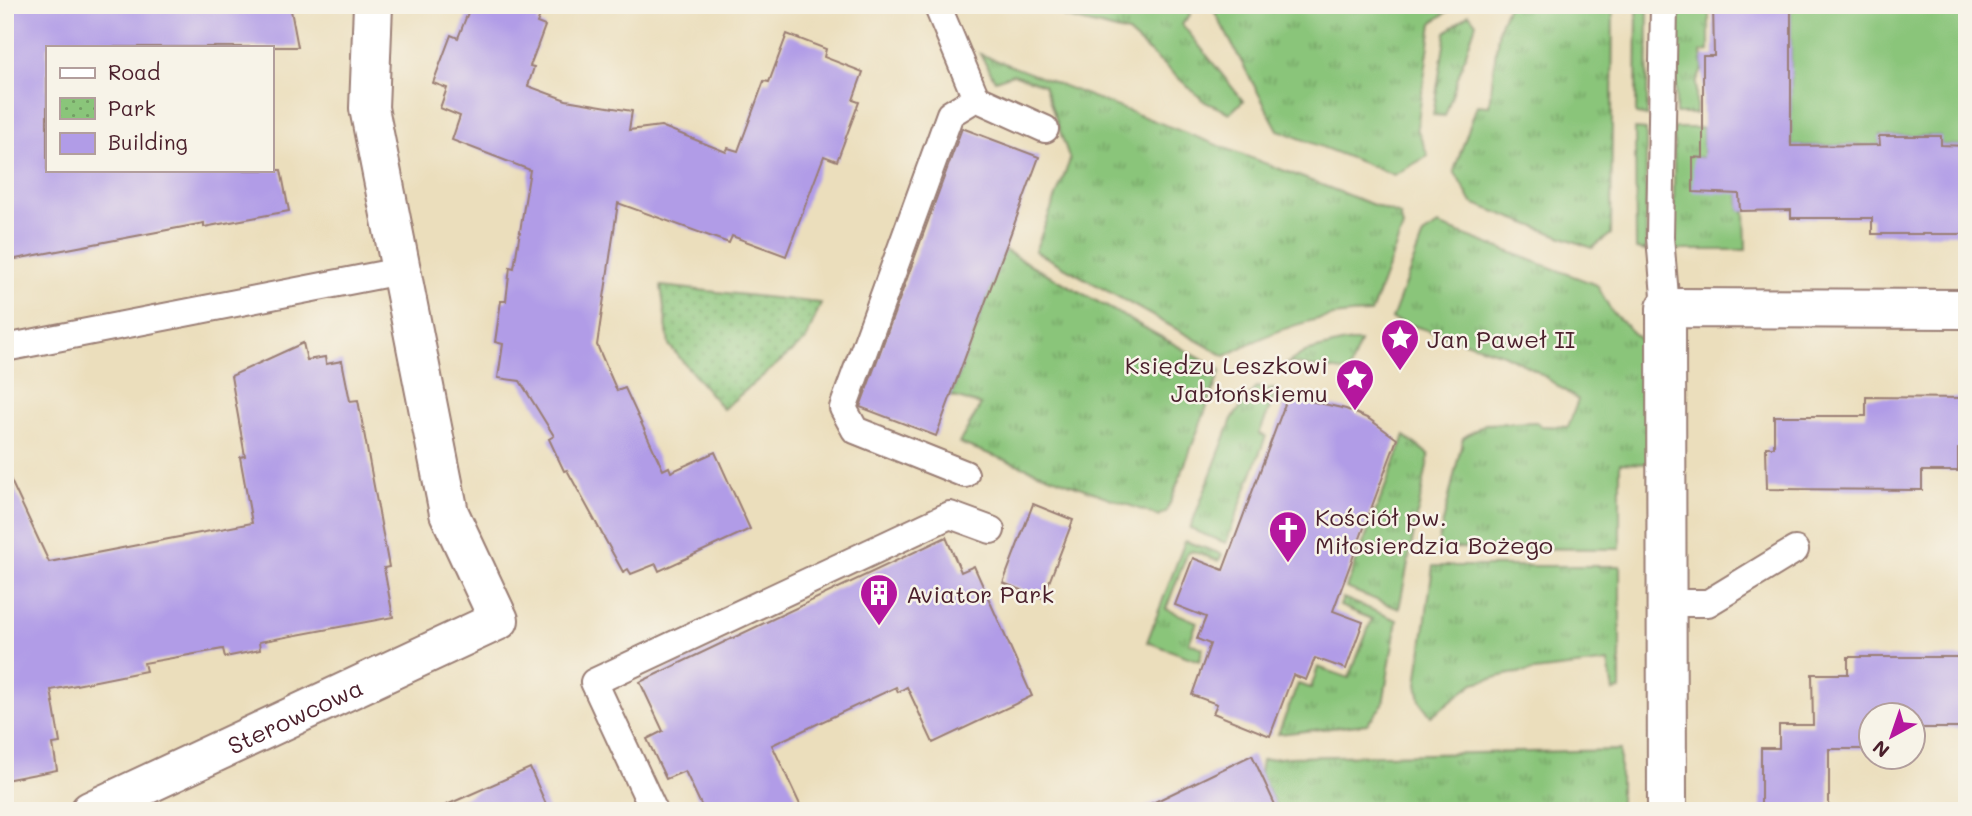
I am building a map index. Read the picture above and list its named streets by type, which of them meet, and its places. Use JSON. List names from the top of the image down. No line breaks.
{"streets":{"street":["Sterowcowa"]},"places":{"place":["Jan Paweł II","Księdzu Leszkowi Jabłońskiemu"],"church":["Kościół pw. Miłosierdzia Bożego"],"building":["Aviator Park"]},"legend":["Road","Park","Building"],"north":"bottom left"}
